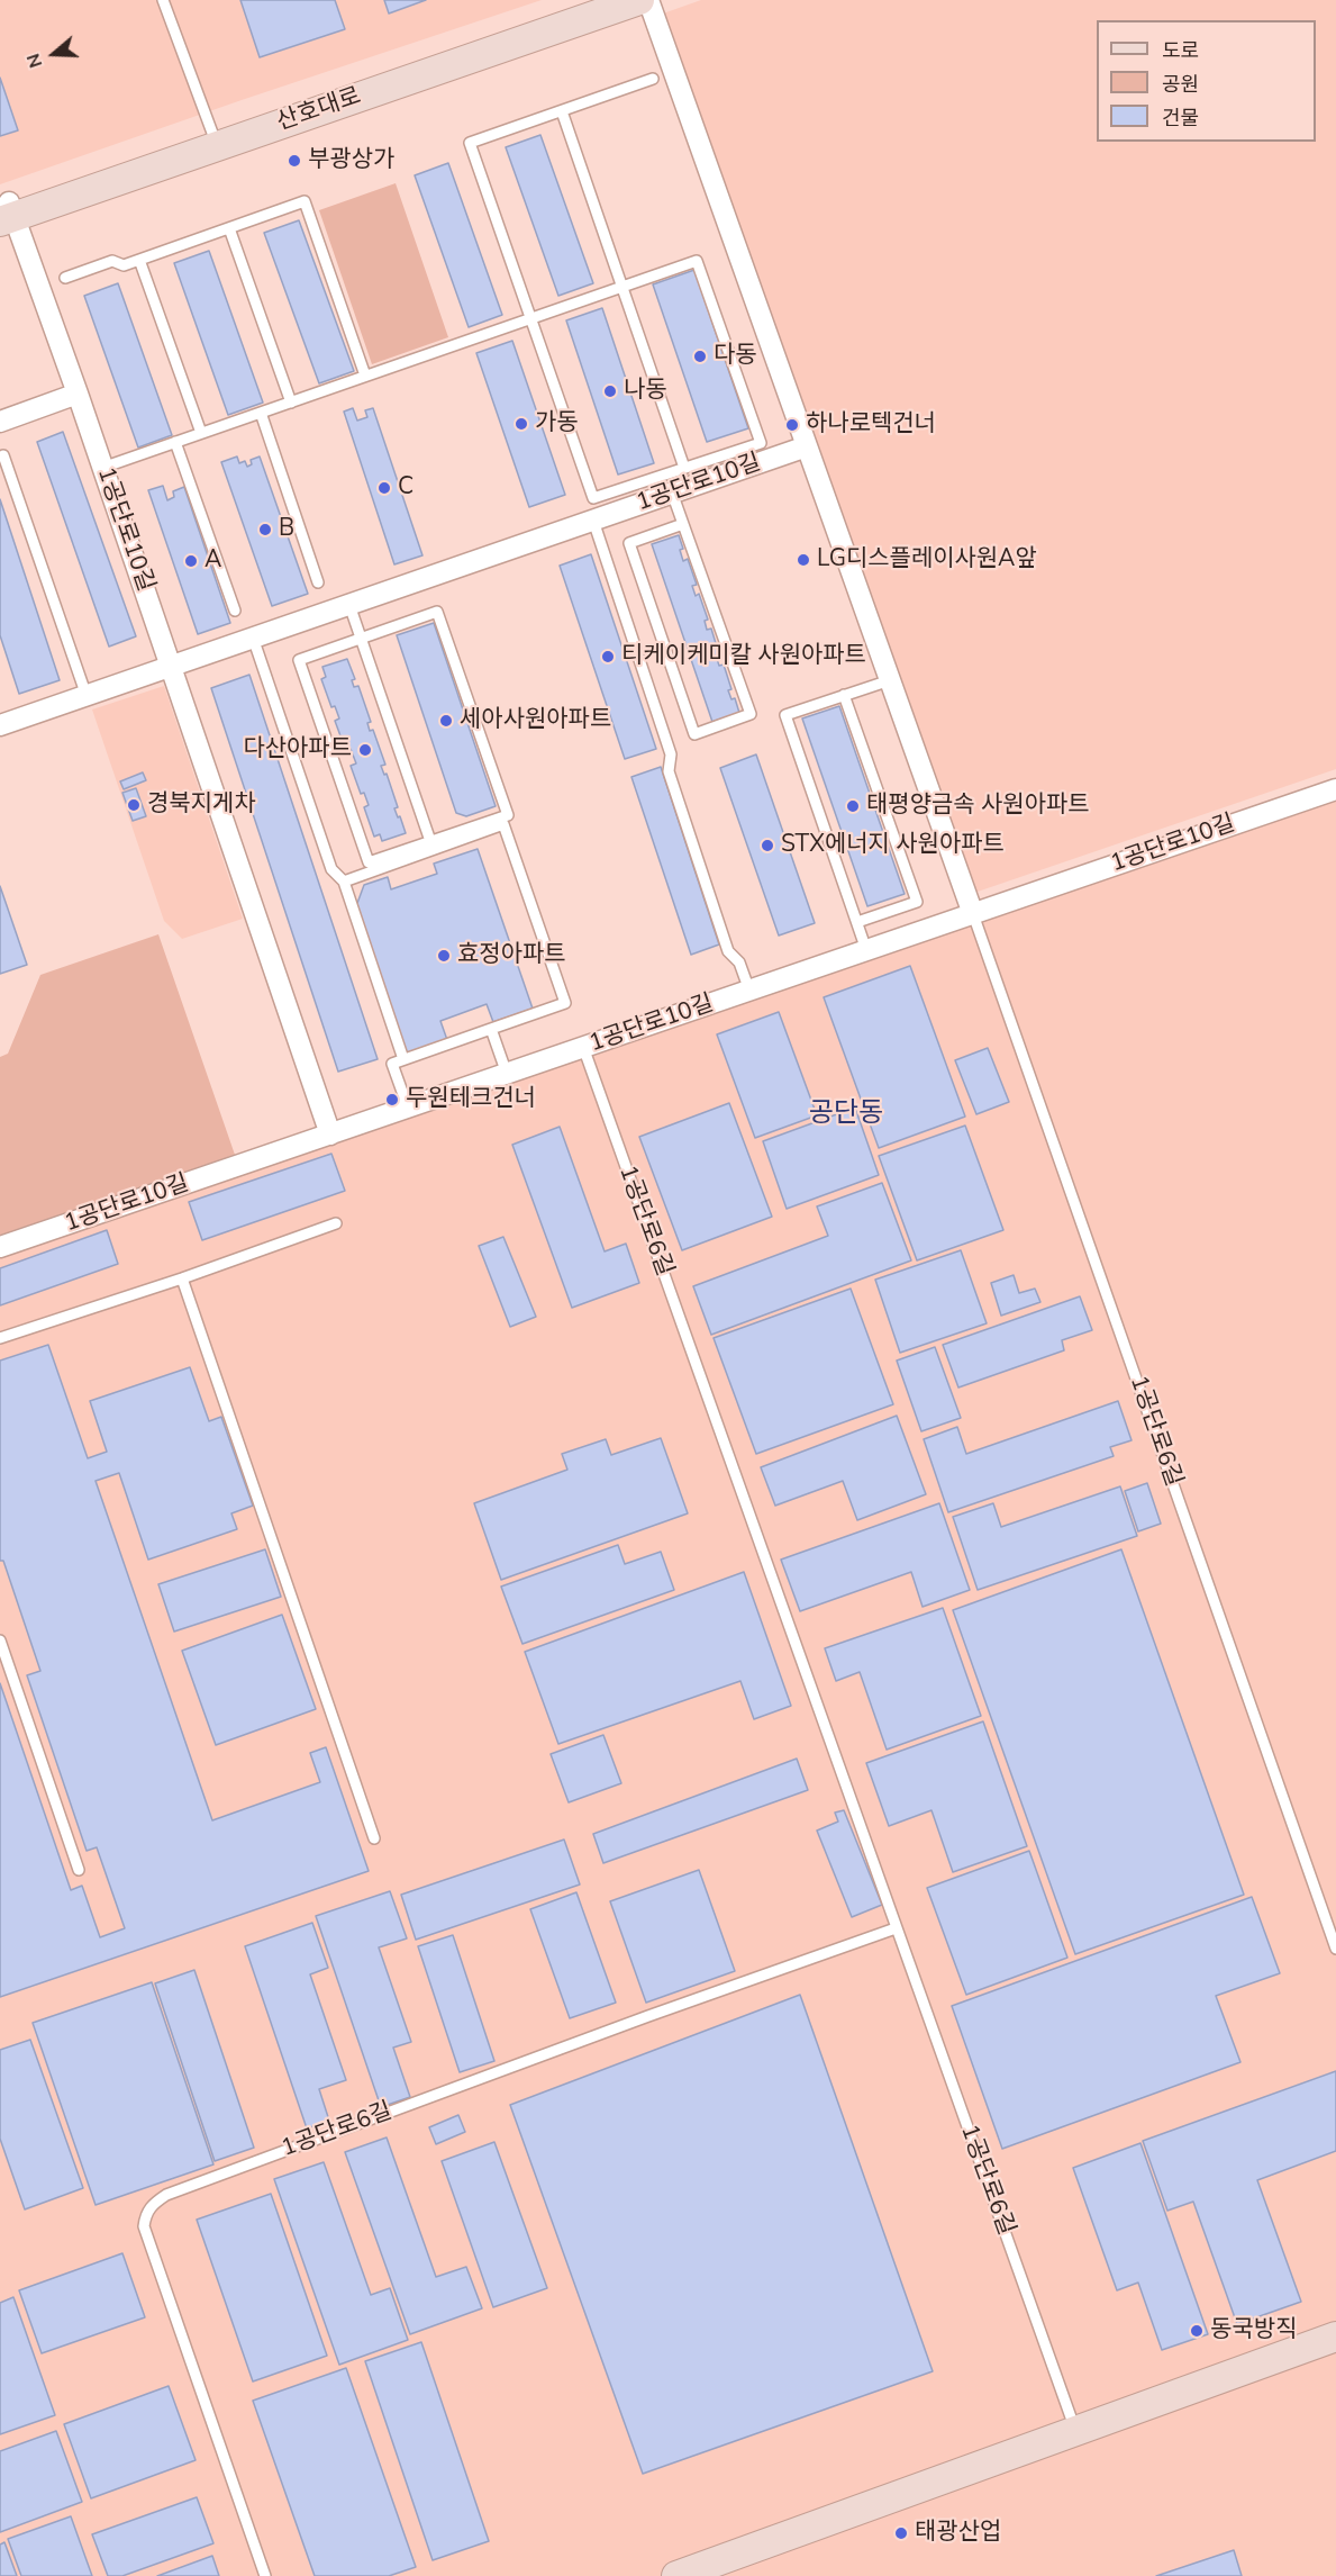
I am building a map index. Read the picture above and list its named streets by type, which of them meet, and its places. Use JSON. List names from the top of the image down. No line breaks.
{"streets":{"street":["산호대로","1공단로10길"],"lane":["1공단로6길"]},"crossings":[["산호대로","1공단로10길"],["1공단로10길","1공단로6길"]],"districts":["공단동"],"places":["부광상가","다동","나동","가동","하나로텍건너","C","B","LG디스플레이사원A앞","A","티케이케미칼 사원아파트","세아사원아파트","다산아파트","경북지게차","태평양금속 사원아파트","STX에너지 사원아파트","효정아파트","두원테크건너","동국방직","태광산업"],"legend":["도로","공원","건물"],"north":"left"}
